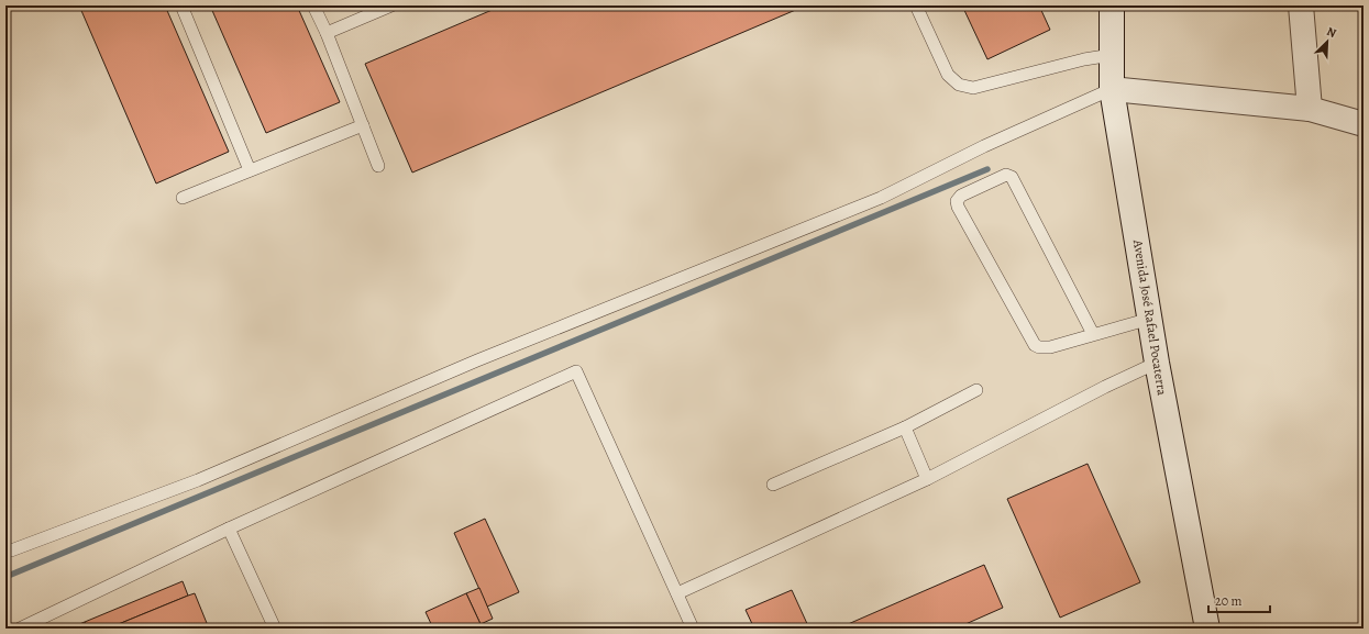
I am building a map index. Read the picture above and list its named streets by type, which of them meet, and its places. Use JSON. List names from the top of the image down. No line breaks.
{"streets":{"street":["Avenida José Rafael Pocaterra"]},"scale_bar":"20 m","north":"top right"}
